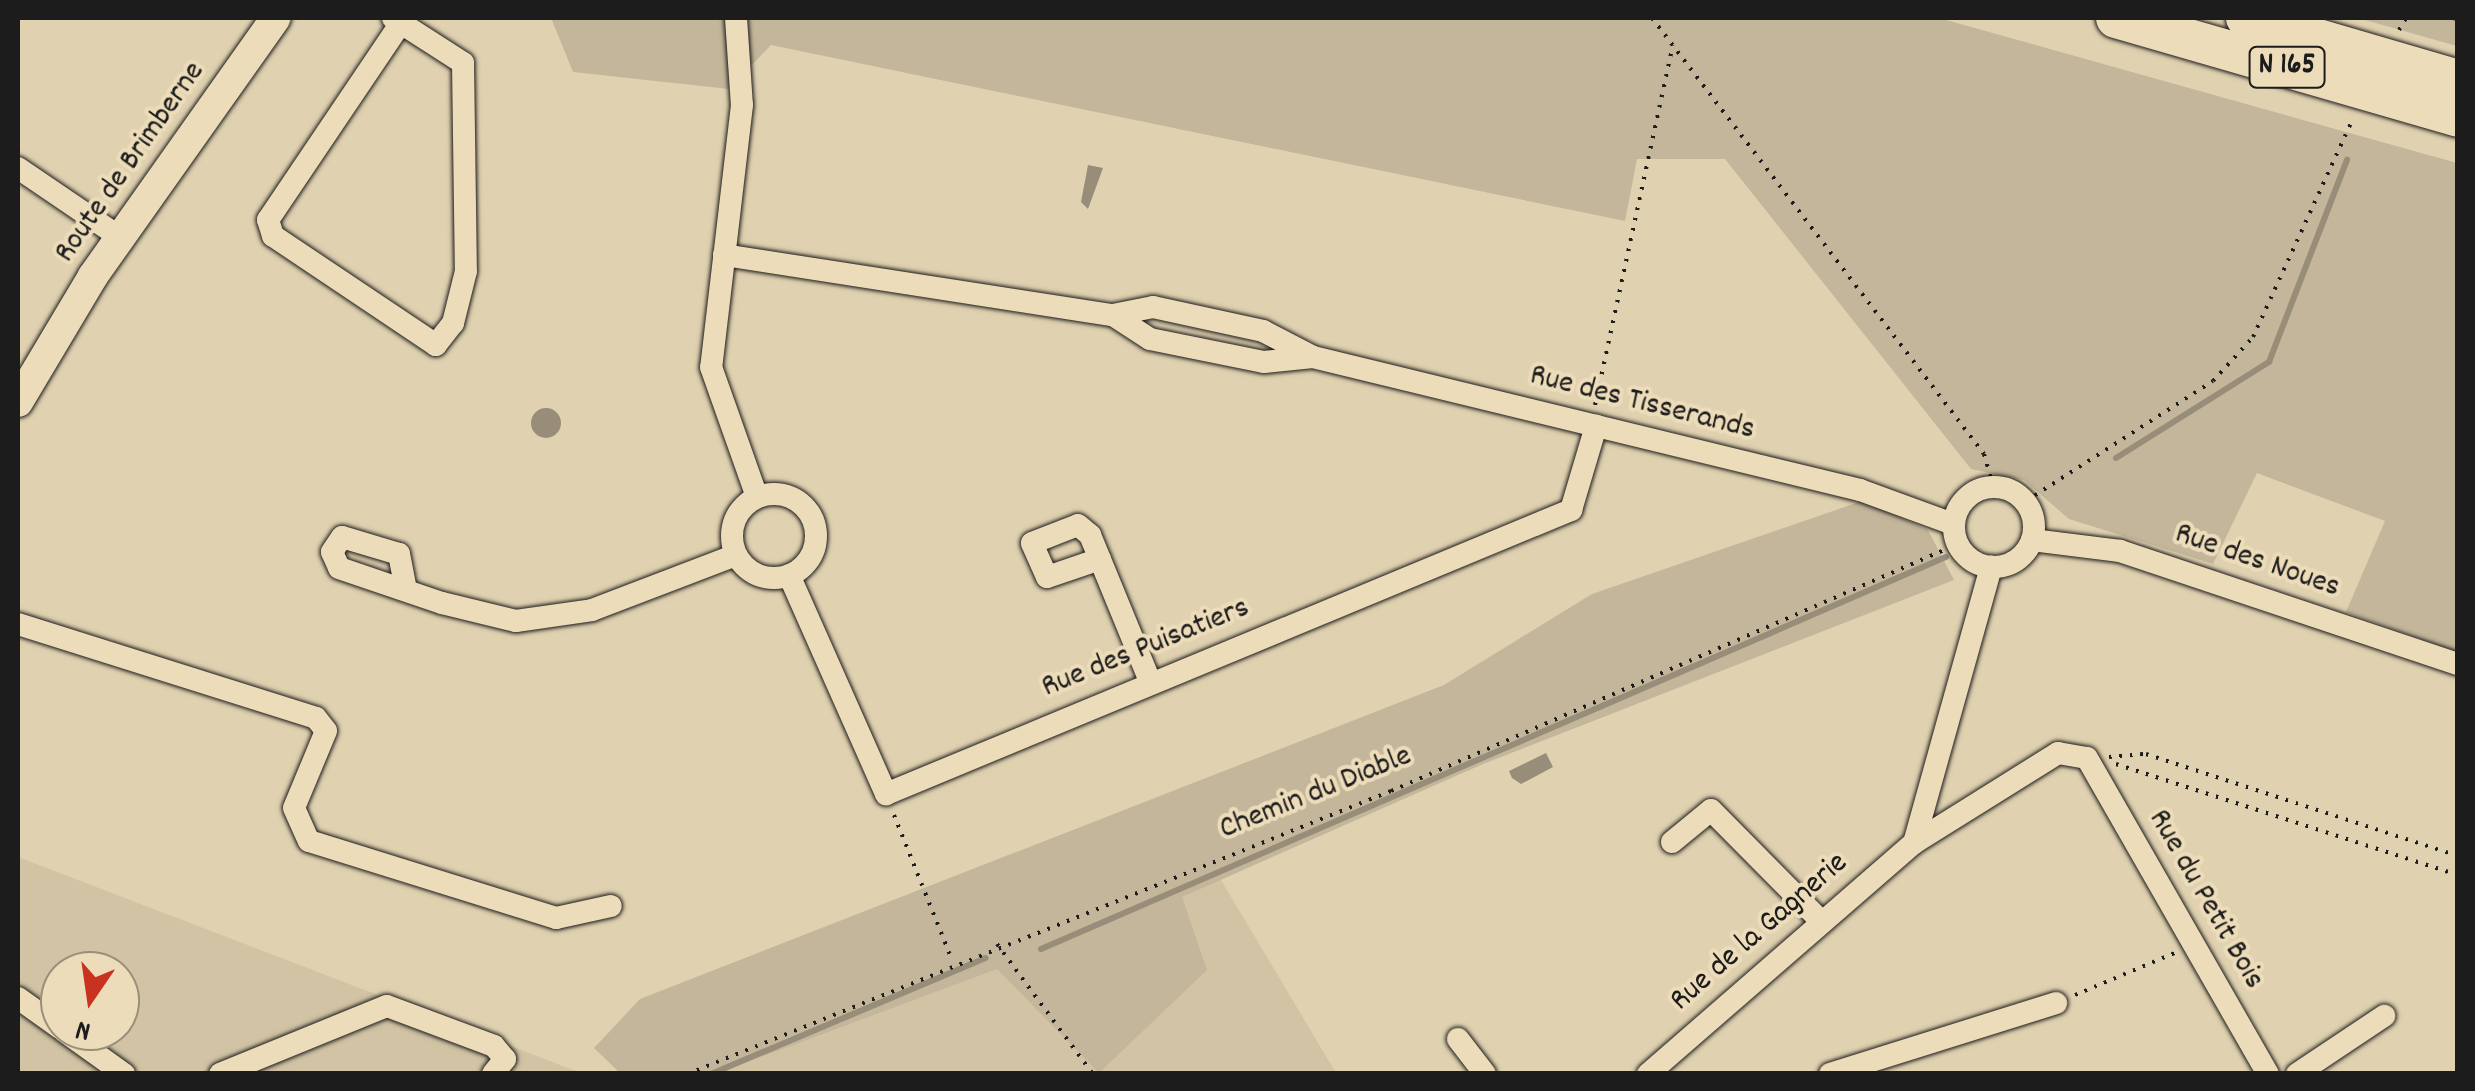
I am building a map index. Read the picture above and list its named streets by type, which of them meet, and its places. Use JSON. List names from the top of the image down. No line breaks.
{"streets":{"highway":["N 165"],"street":["Route de Brimberne","Rue des Tisserands","Rue des Noues","Rue des Puisatiers","Rue du Petit Bois","Rue de la Gagnerie"],"path":["Chemin du Diable"]},"crossings":[["Rue des Tisserands","Rue des Noues"],["Rue des Tisserands","Rue des Puisatiers"],["Rue des Tisserands","Chemin du Diable"],["Rue des Noues","Chemin du Diable"],["Rue du Petit Bois","Rue de la Gagnerie"]],"north":"bottom"}
